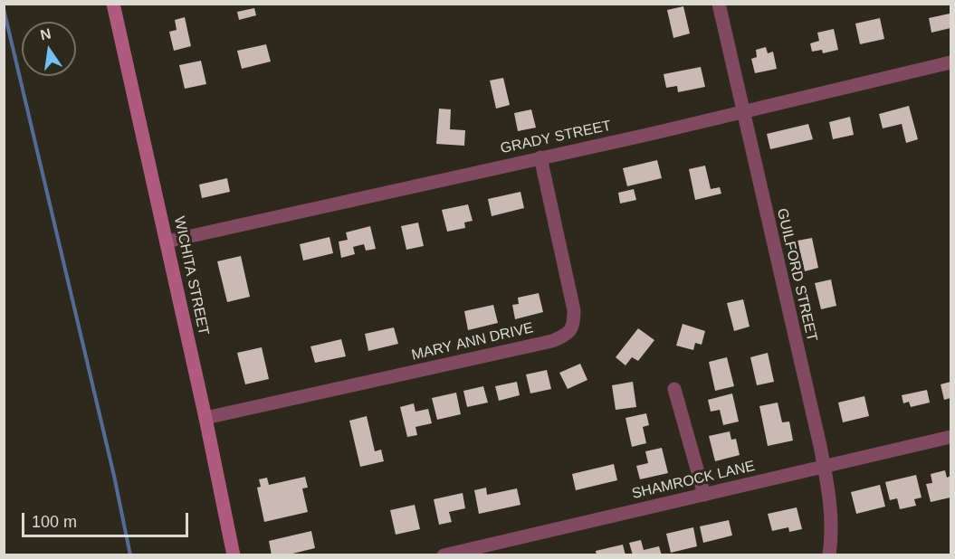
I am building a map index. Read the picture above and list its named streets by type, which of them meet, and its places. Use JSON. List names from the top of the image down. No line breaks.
{"streets":{"main road":["WICHITA STREET"],"street":["GRADY STREET","GUILFORD STREET","MARY ANN DRIVE","SHAMROCK LANE"]},"crossings":[["GRADY STREET","GUILFORD STREET"],["GRADY STREET","WICHITA STREET"],["GRADY STREET","MARY ANN DRIVE"],["GUILFORD STREET","SHAMROCK LANE"],["WICHITA STREET","MARY ANN DRIVE"]],"scale_bar":"100 m","north":"top"}
